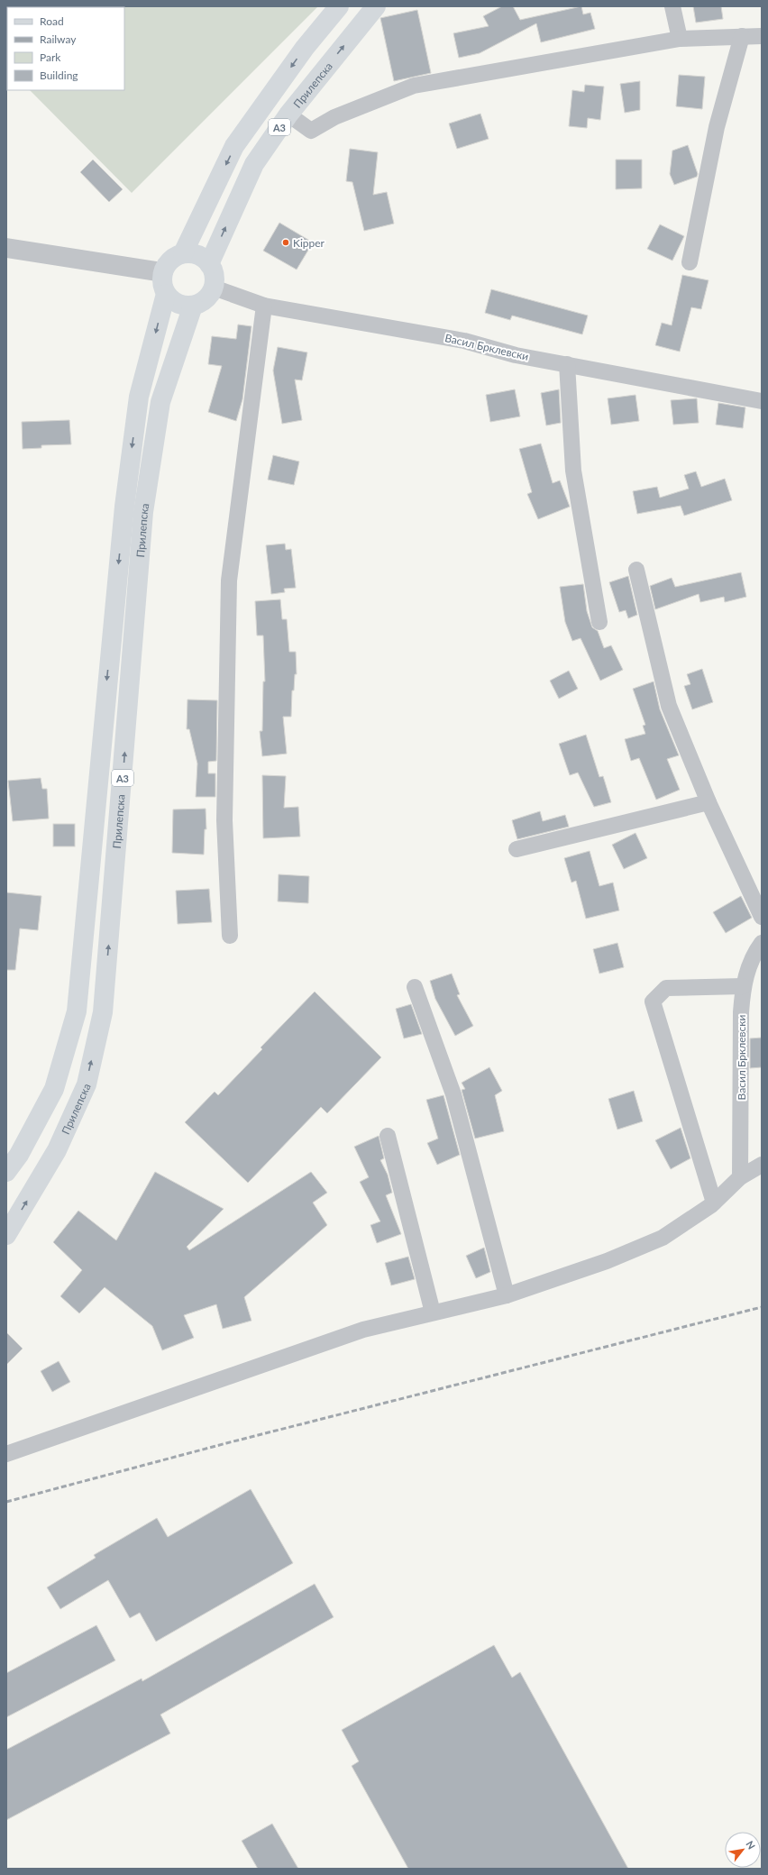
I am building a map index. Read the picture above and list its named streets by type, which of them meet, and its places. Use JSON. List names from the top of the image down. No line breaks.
{"streets":{"main road":["Прилепска","A3"],"street":["Васил Брклевски"]},"crossings":[["Прилепска","A3"],["Прилепска","Васил Брклевски"],["A3","Васил Брклевски"]],"places":["Kipper"],"legend":["Road","Railway","Park","Building"],"north":"top right"}
